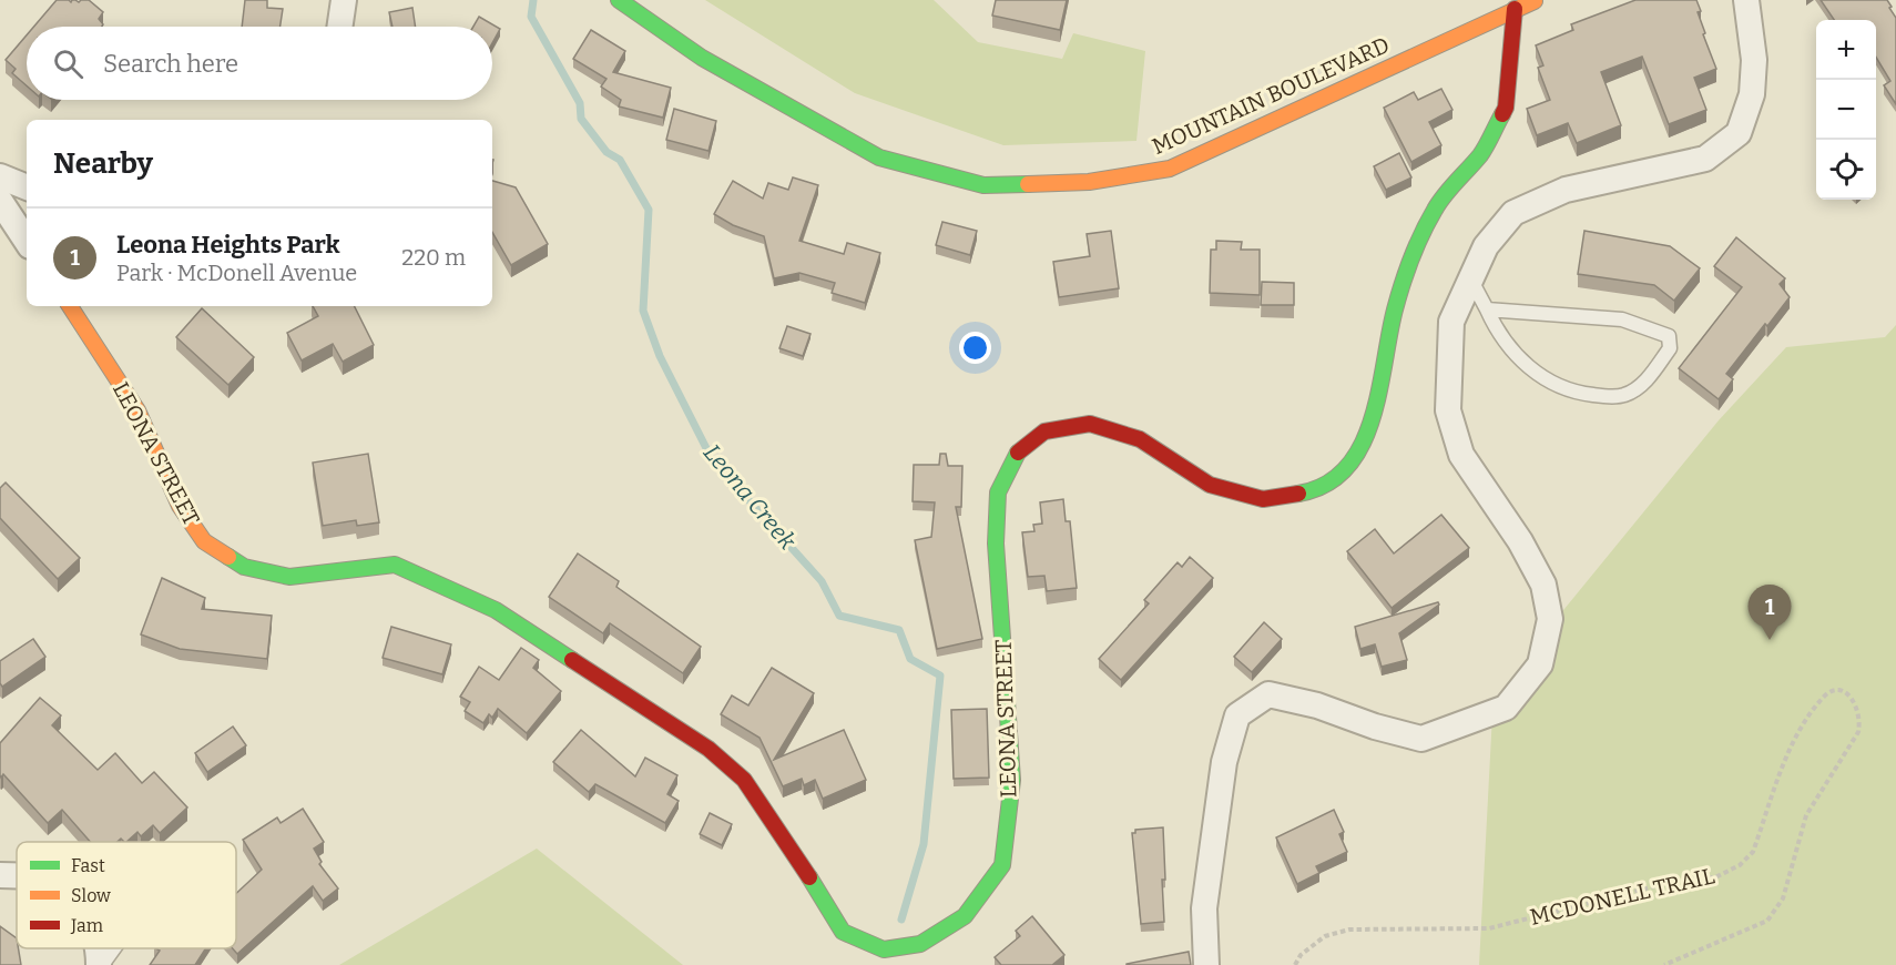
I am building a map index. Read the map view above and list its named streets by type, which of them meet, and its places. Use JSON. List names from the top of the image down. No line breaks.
{"streets":{"street":["MOUNTAIN BOULEVARD","LEONA STREET"],"path":["MCDONELL TRAIL"]},"crossings":[["MOUNTAIN BOULEVARD","LEONA STREET"]],"water":["Leona Creek"],"legend":["Fast","Slow","Jam"],"page":{"map_buttons":["+","−"],"search":"Search here","heading":"Nearby","list":[{"mark":"1","name":"Leona Heights Park","note":"Park · McDonell Avenue","value":"220 m"}],"pins":"1"}}
